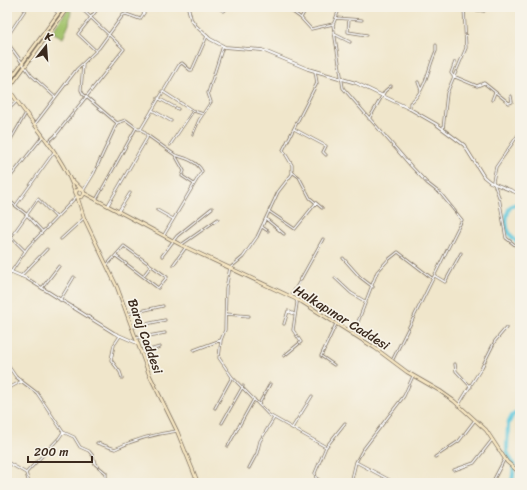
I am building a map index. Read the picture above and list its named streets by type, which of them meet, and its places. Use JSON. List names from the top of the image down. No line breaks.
{"streets":{"main road":["Halkapınar Caddesi","Baraj Caddesi"]},"crossings":[["Halkapınar Caddesi","Baraj Caddesi"]],"scale_bar":"200 m","north":"top"}
